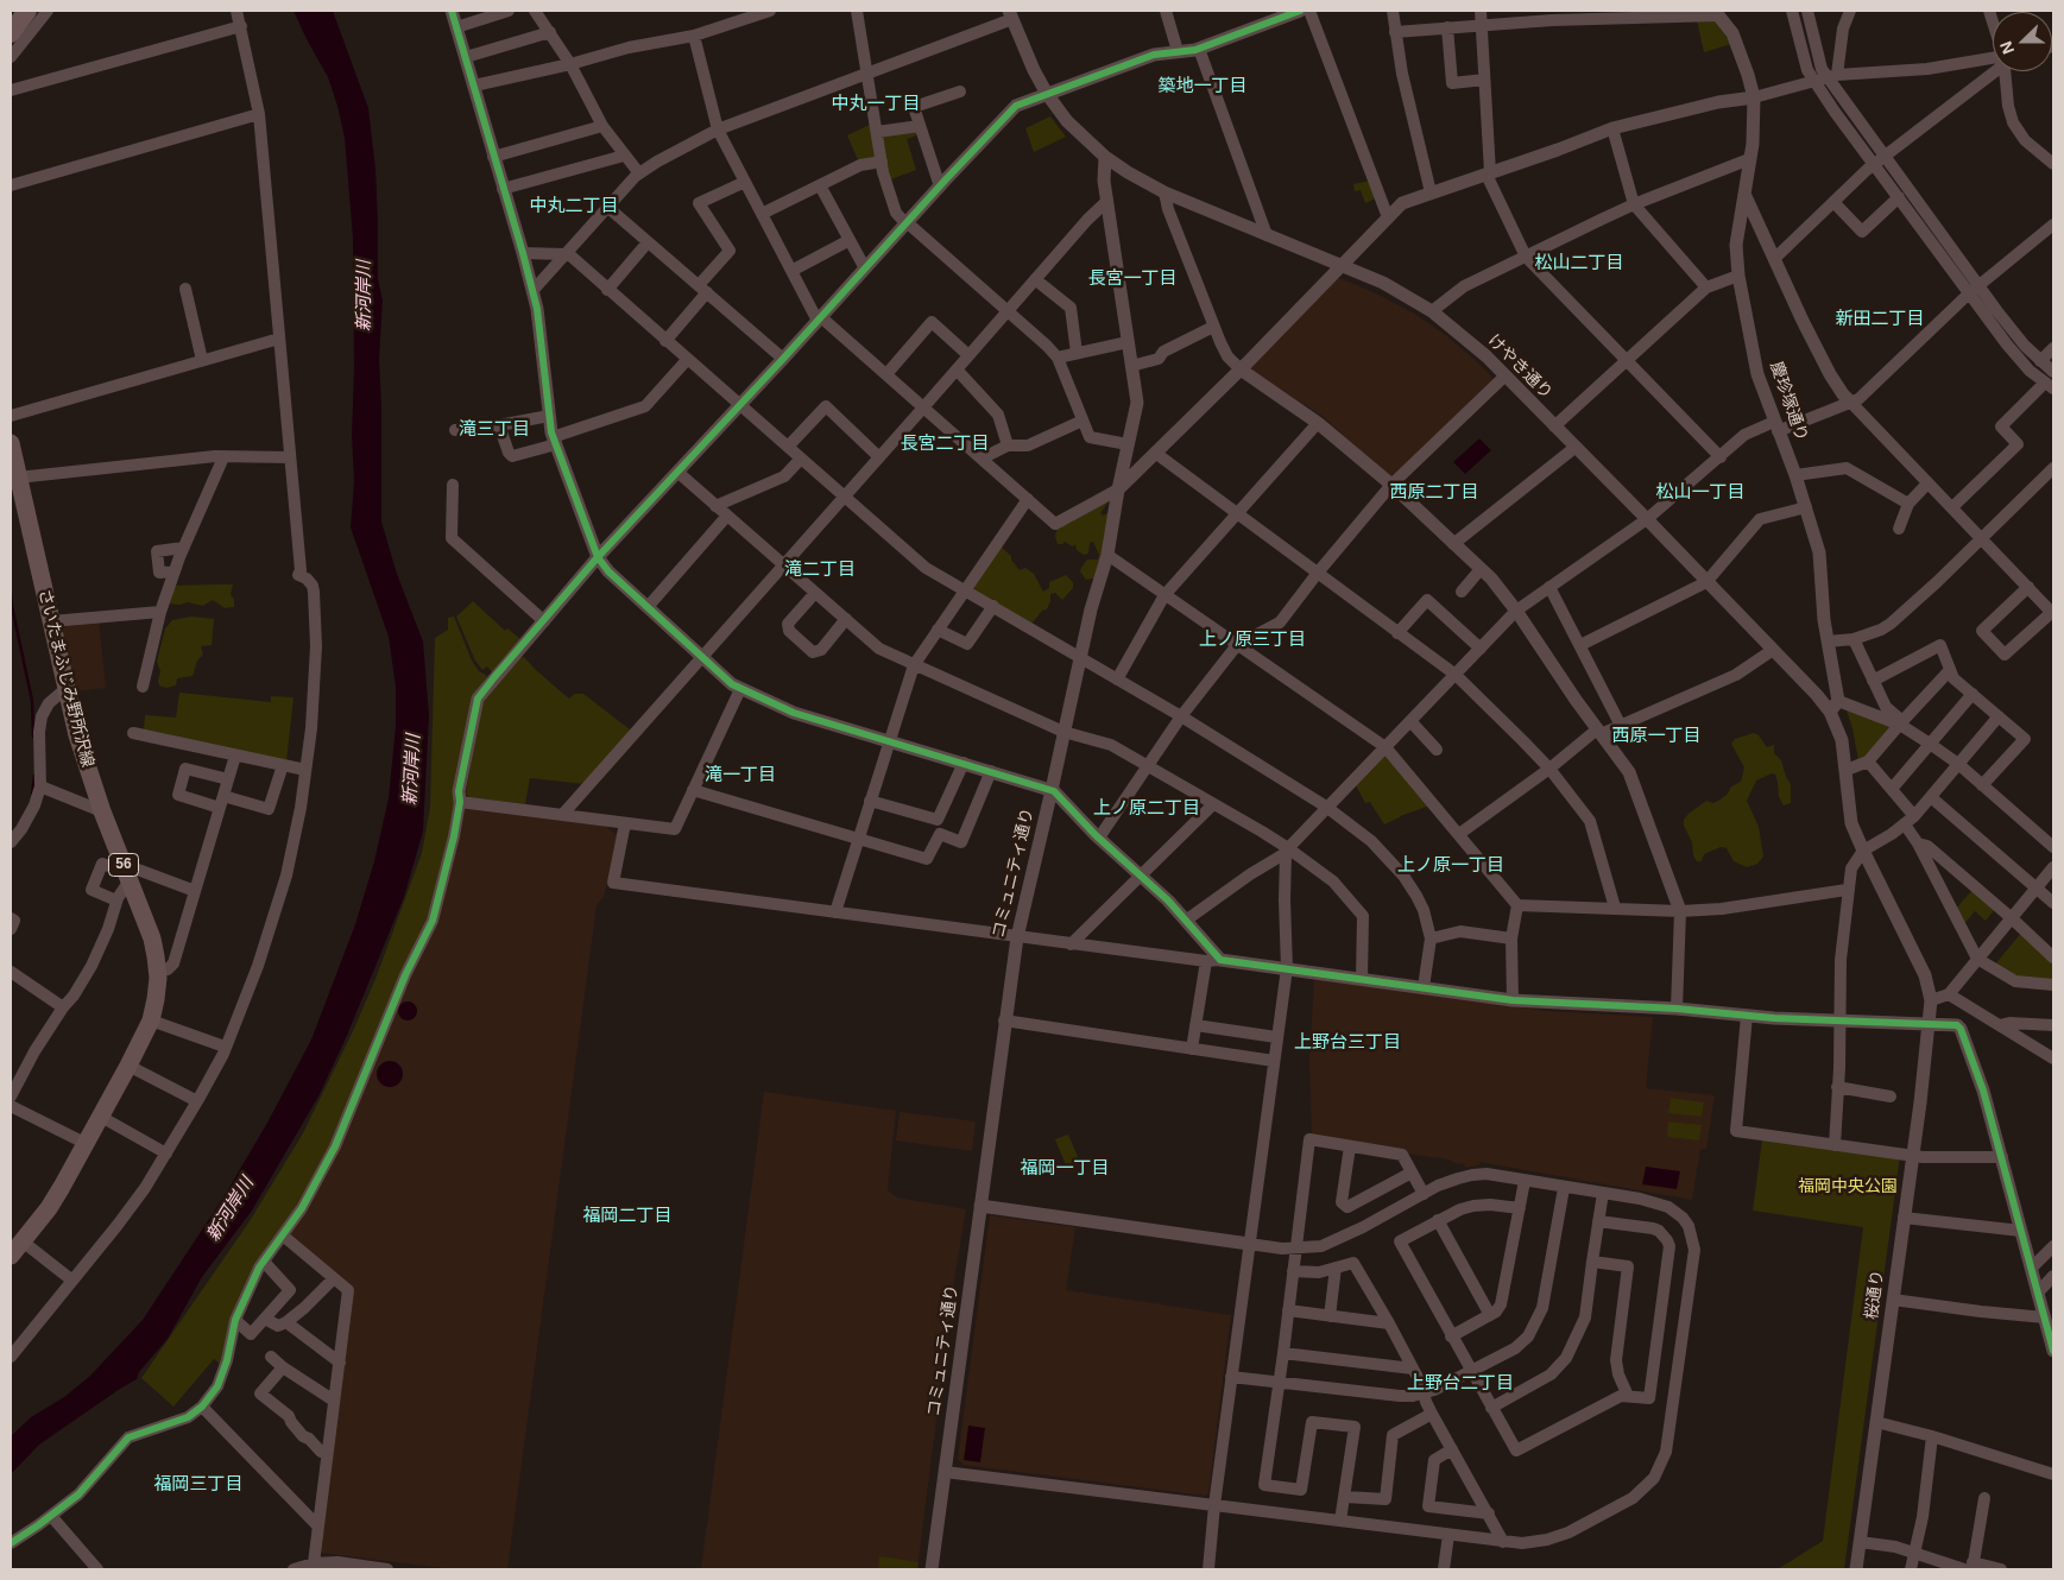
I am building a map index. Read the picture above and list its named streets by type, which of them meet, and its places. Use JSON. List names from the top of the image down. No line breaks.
{"streets":{"main road":["さいたまふじみ野所沢線","56"],"street":["けやき通り","慶珍塚通り","コミュニティ通り","桜通り"]},"crossings":[["けやき通り","慶珍塚通り"],["けやき通り","コミュニティ通り"],["けやき通り","桜通り"],["慶珍塚通り","桜通り"]],"districts":["築地一丁目","中丸一丁目","中丸二丁目","松山二丁目","長宮一丁目","新田二丁目","滝三丁目","長宮二丁目","西原二丁目","松山一丁目","滝二丁目","上ノ原三丁目","西原一丁目","滝一丁目","上ノ原二丁目","上ノ原一丁目","上野台三丁目","福岡一丁目","福岡二丁目","上野台二丁目","福岡三丁目"],"water":["新河岸川"],"parks":["福岡中央公園"],"north":"left"}
